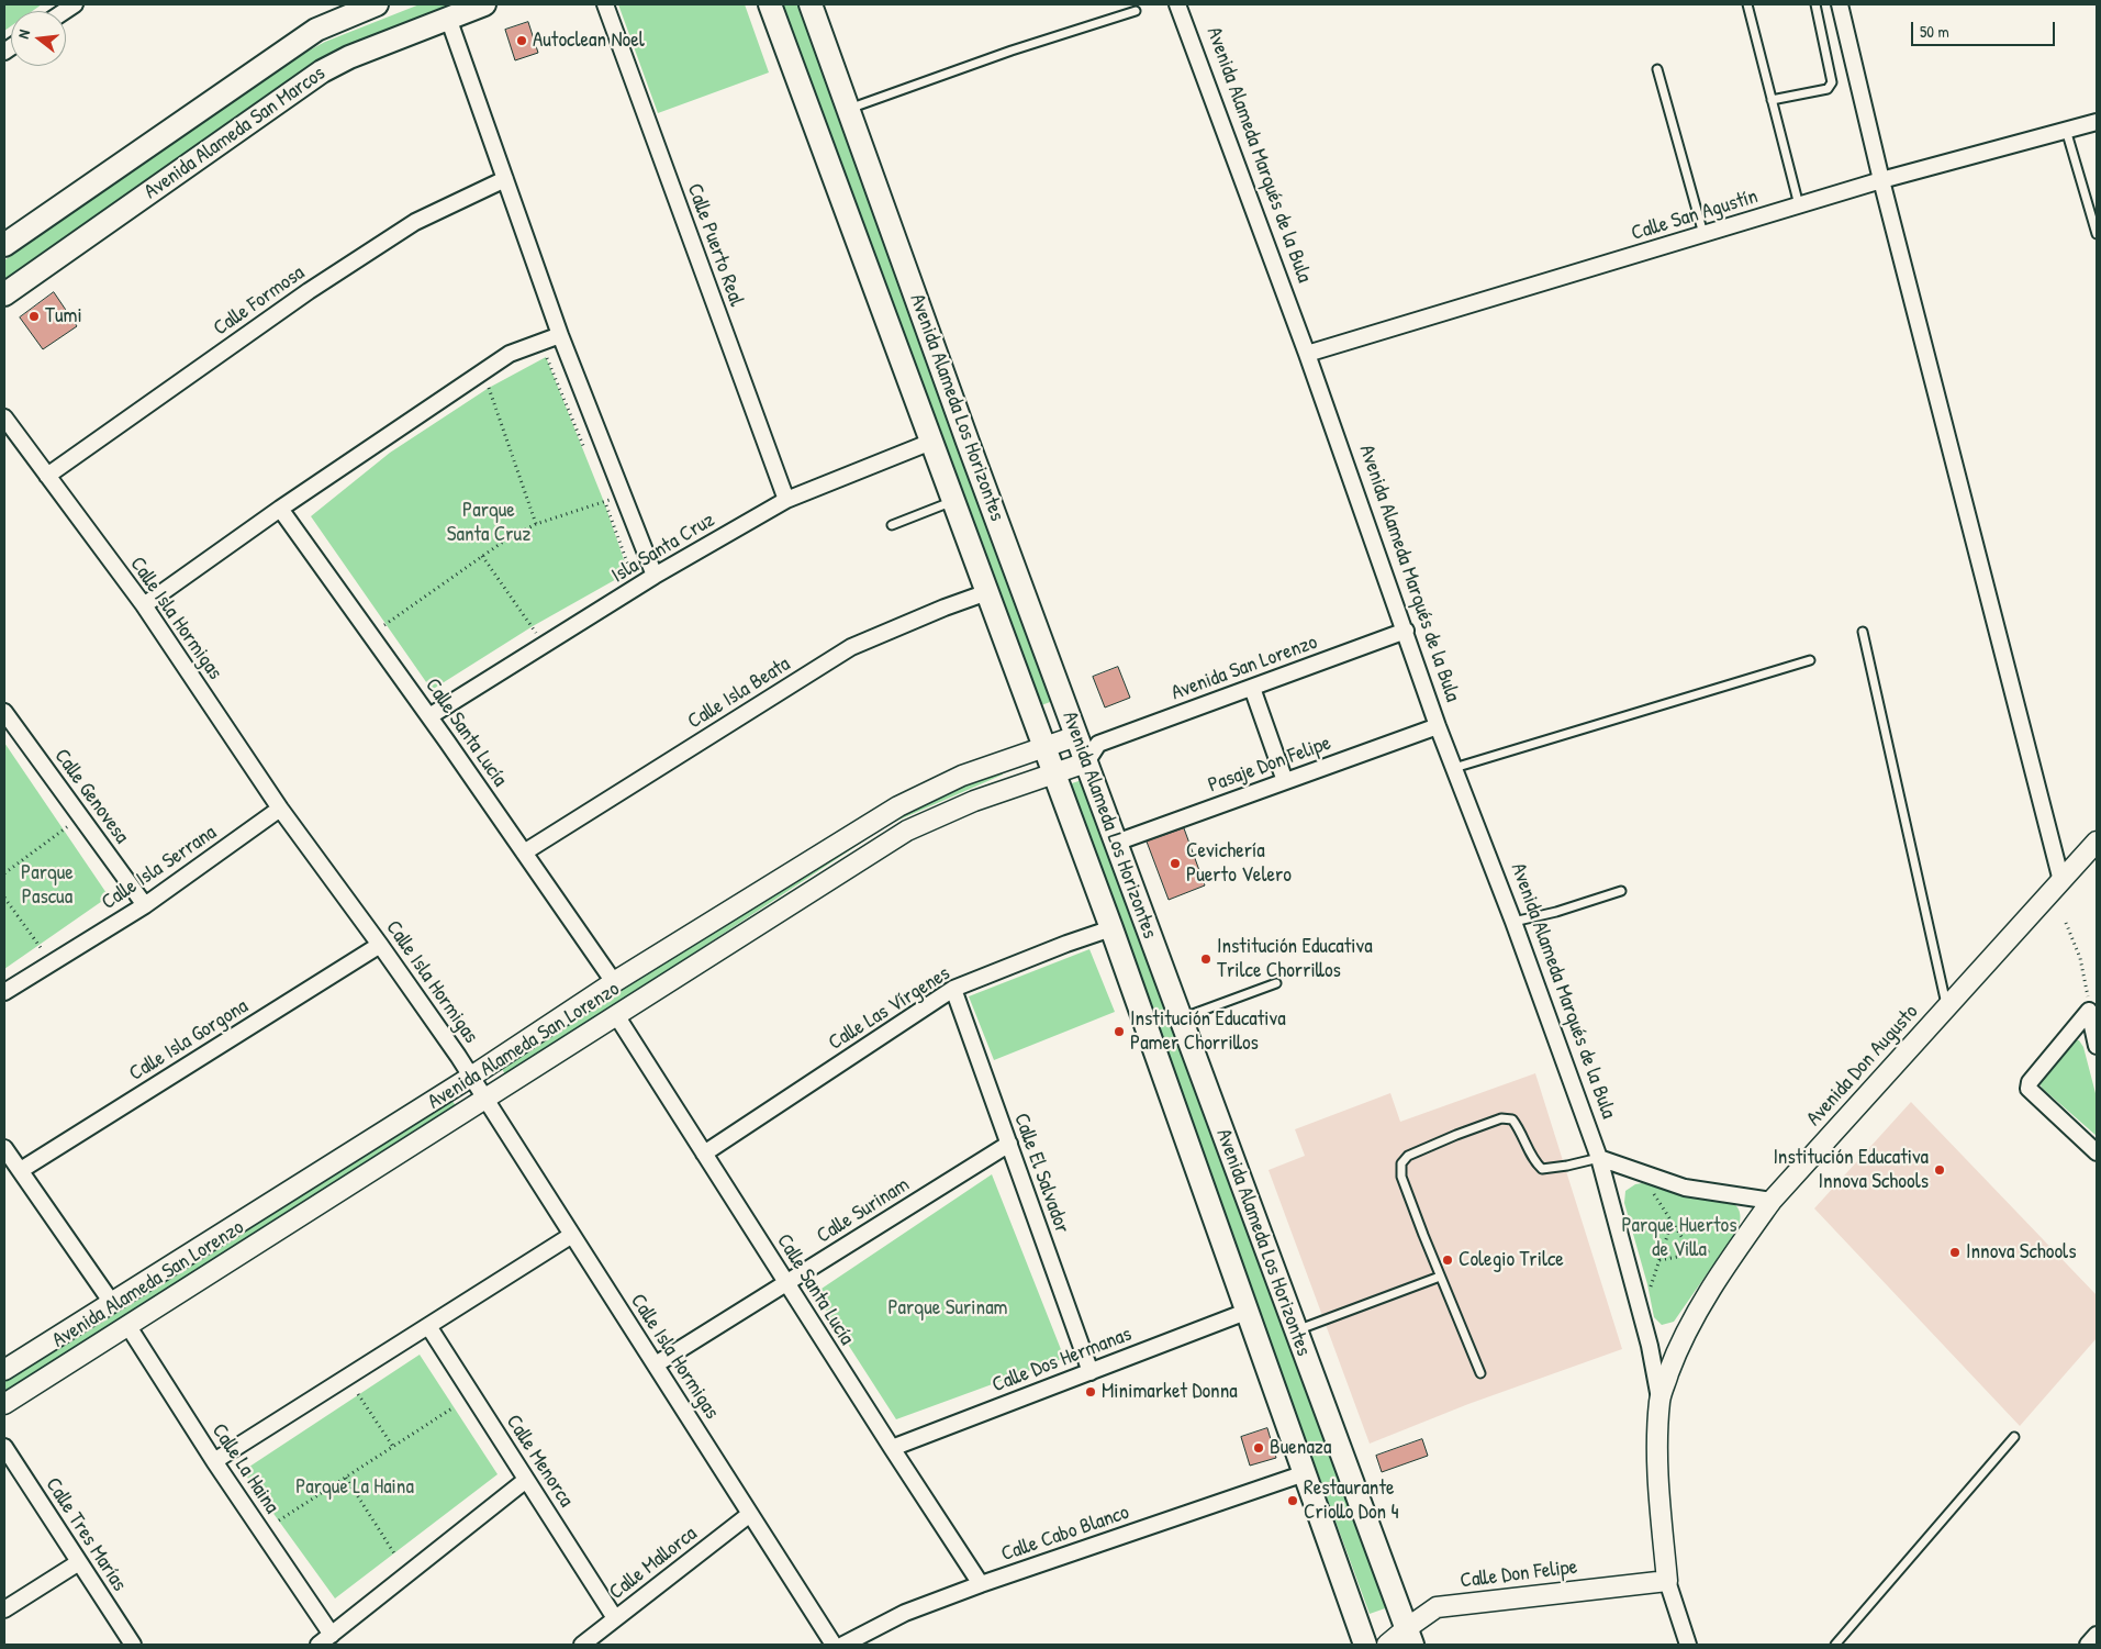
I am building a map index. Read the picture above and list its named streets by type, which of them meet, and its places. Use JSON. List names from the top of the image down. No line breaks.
{"streets":{"main road":["Avenida Alameda San Marcos","Avenida Alameda Los Horizontes"],"street":["Avenida Alameda Marqués de la Bula","Calle San Agustín","Calle Puerto Real","Calle Formosa","Isla Santa Cruz","Calle Isla Hormigas","Avenida San Lorenzo","Calle Isla Beata","Calle Santa Lucía","Pasaje Don Felipe","Calle Genovesa","Calle Isla Serrana","Calle Las Vírgenes","Calle Isla Gorgona","Avenida Alameda San Lorenzo","Avenida Don Augusto","Calle El Salvador","Calle Surinam","Calle Dos Hermanas","Calle Menorca","Calle La Haina","Calle Cabo Blanco","Calle Tres Marías","Calle Mallorca","Calle Don Felipe"]},"crossings":[["Avenida Alameda Marqués de la Bula","Calle San Agustín"],["Avenida Alameda Marqués de la Bula","Avenida San Lorenzo"],["Avenida Alameda Marqués de la Bula","Pasaje Don Felipe"],["Avenida Alameda Marqués de la Bula","Avenida Don Augusto"],["Avenida Alameda Marqués de la Bula","Calle Don Felipe"],["Calle Puerto Real","Isla Santa Cruz"],["Calle Formosa","Calle Isla Hormigas"],["Avenida Alameda Los Horizontes","Isla Santa Cruz"],["Avenida Alameda Los Horizontes","Calle Isla Beata"],["Avenida Alameda Los Horizontes","Pasaje Don Felipe"],["Avenida Alameda Los Horizontes","Calle Las Vírgenes"],["Avenida Alameda Los Horizontes","Avenida Alameda San Lorenzo"],["Avenida Alameda Los Horizontes","Calle Dos Hermanas"],["Avenida Alameda Los Horizontes","Calle Cabo Blanco"],["Avenida Alameda Los Horizontes","Calle Don Felipe"],["Isla Santa Cruz","Calle Santa Lucía"],["Calle Isla Hormigas","Calle Isla Serrana"],["Calle Isla Hormigas","Calle Isla Gorgona"],["Calle Isla Hormigas","Avenida Alameda San Lorenzo"],["Calle Isla Hormigas","Calle Surinam"],["Calle Isla Hormigas","Calle Mallorca"],["Calle Isla Beata","Calle Santa Lucía"],["Calle Santa Lucía","Calle Las Vírgenes"],["Calle Santa Lucía","Avenida Alameda San Lorenzo"],["Calle Santa Lucía","Calle Surinam"],["Calle Santa Lucía","Calle Dos Hermanas"],["Calle Santa Lucía","Calle Cabo Blanco"],["Calle Genovesa","Calle Isla Serrana"],["Calle Las Vírgenes","Calle El Salvador"],["Avenida Alameda San Lorenzo","Calle La Haina"],["Calle El Salvador","Calle Surinam"],["Calle El Salvador","Calle Dos Hermanas"],["Calle Menorca","Calle Mallorca"]],"parks":["Parque Santa Cruz","Parque Pascua","Parque Huertos de Villa","Parque Surinam","Parque La Haina"],"places":["Autoclean Noel","Tumi","Cevichería Puerto Velero","Institución Educativa Trilce Chorrillos","Institución Educativa Pamer Chorrillos","Institución Educativa Innova Schools","Innova Schools","Colegio Trilce","Minimarket Donna","Buenaza","Restaurante Criollo Don 4"],"scale_bar":"50 m","north":"left"}
